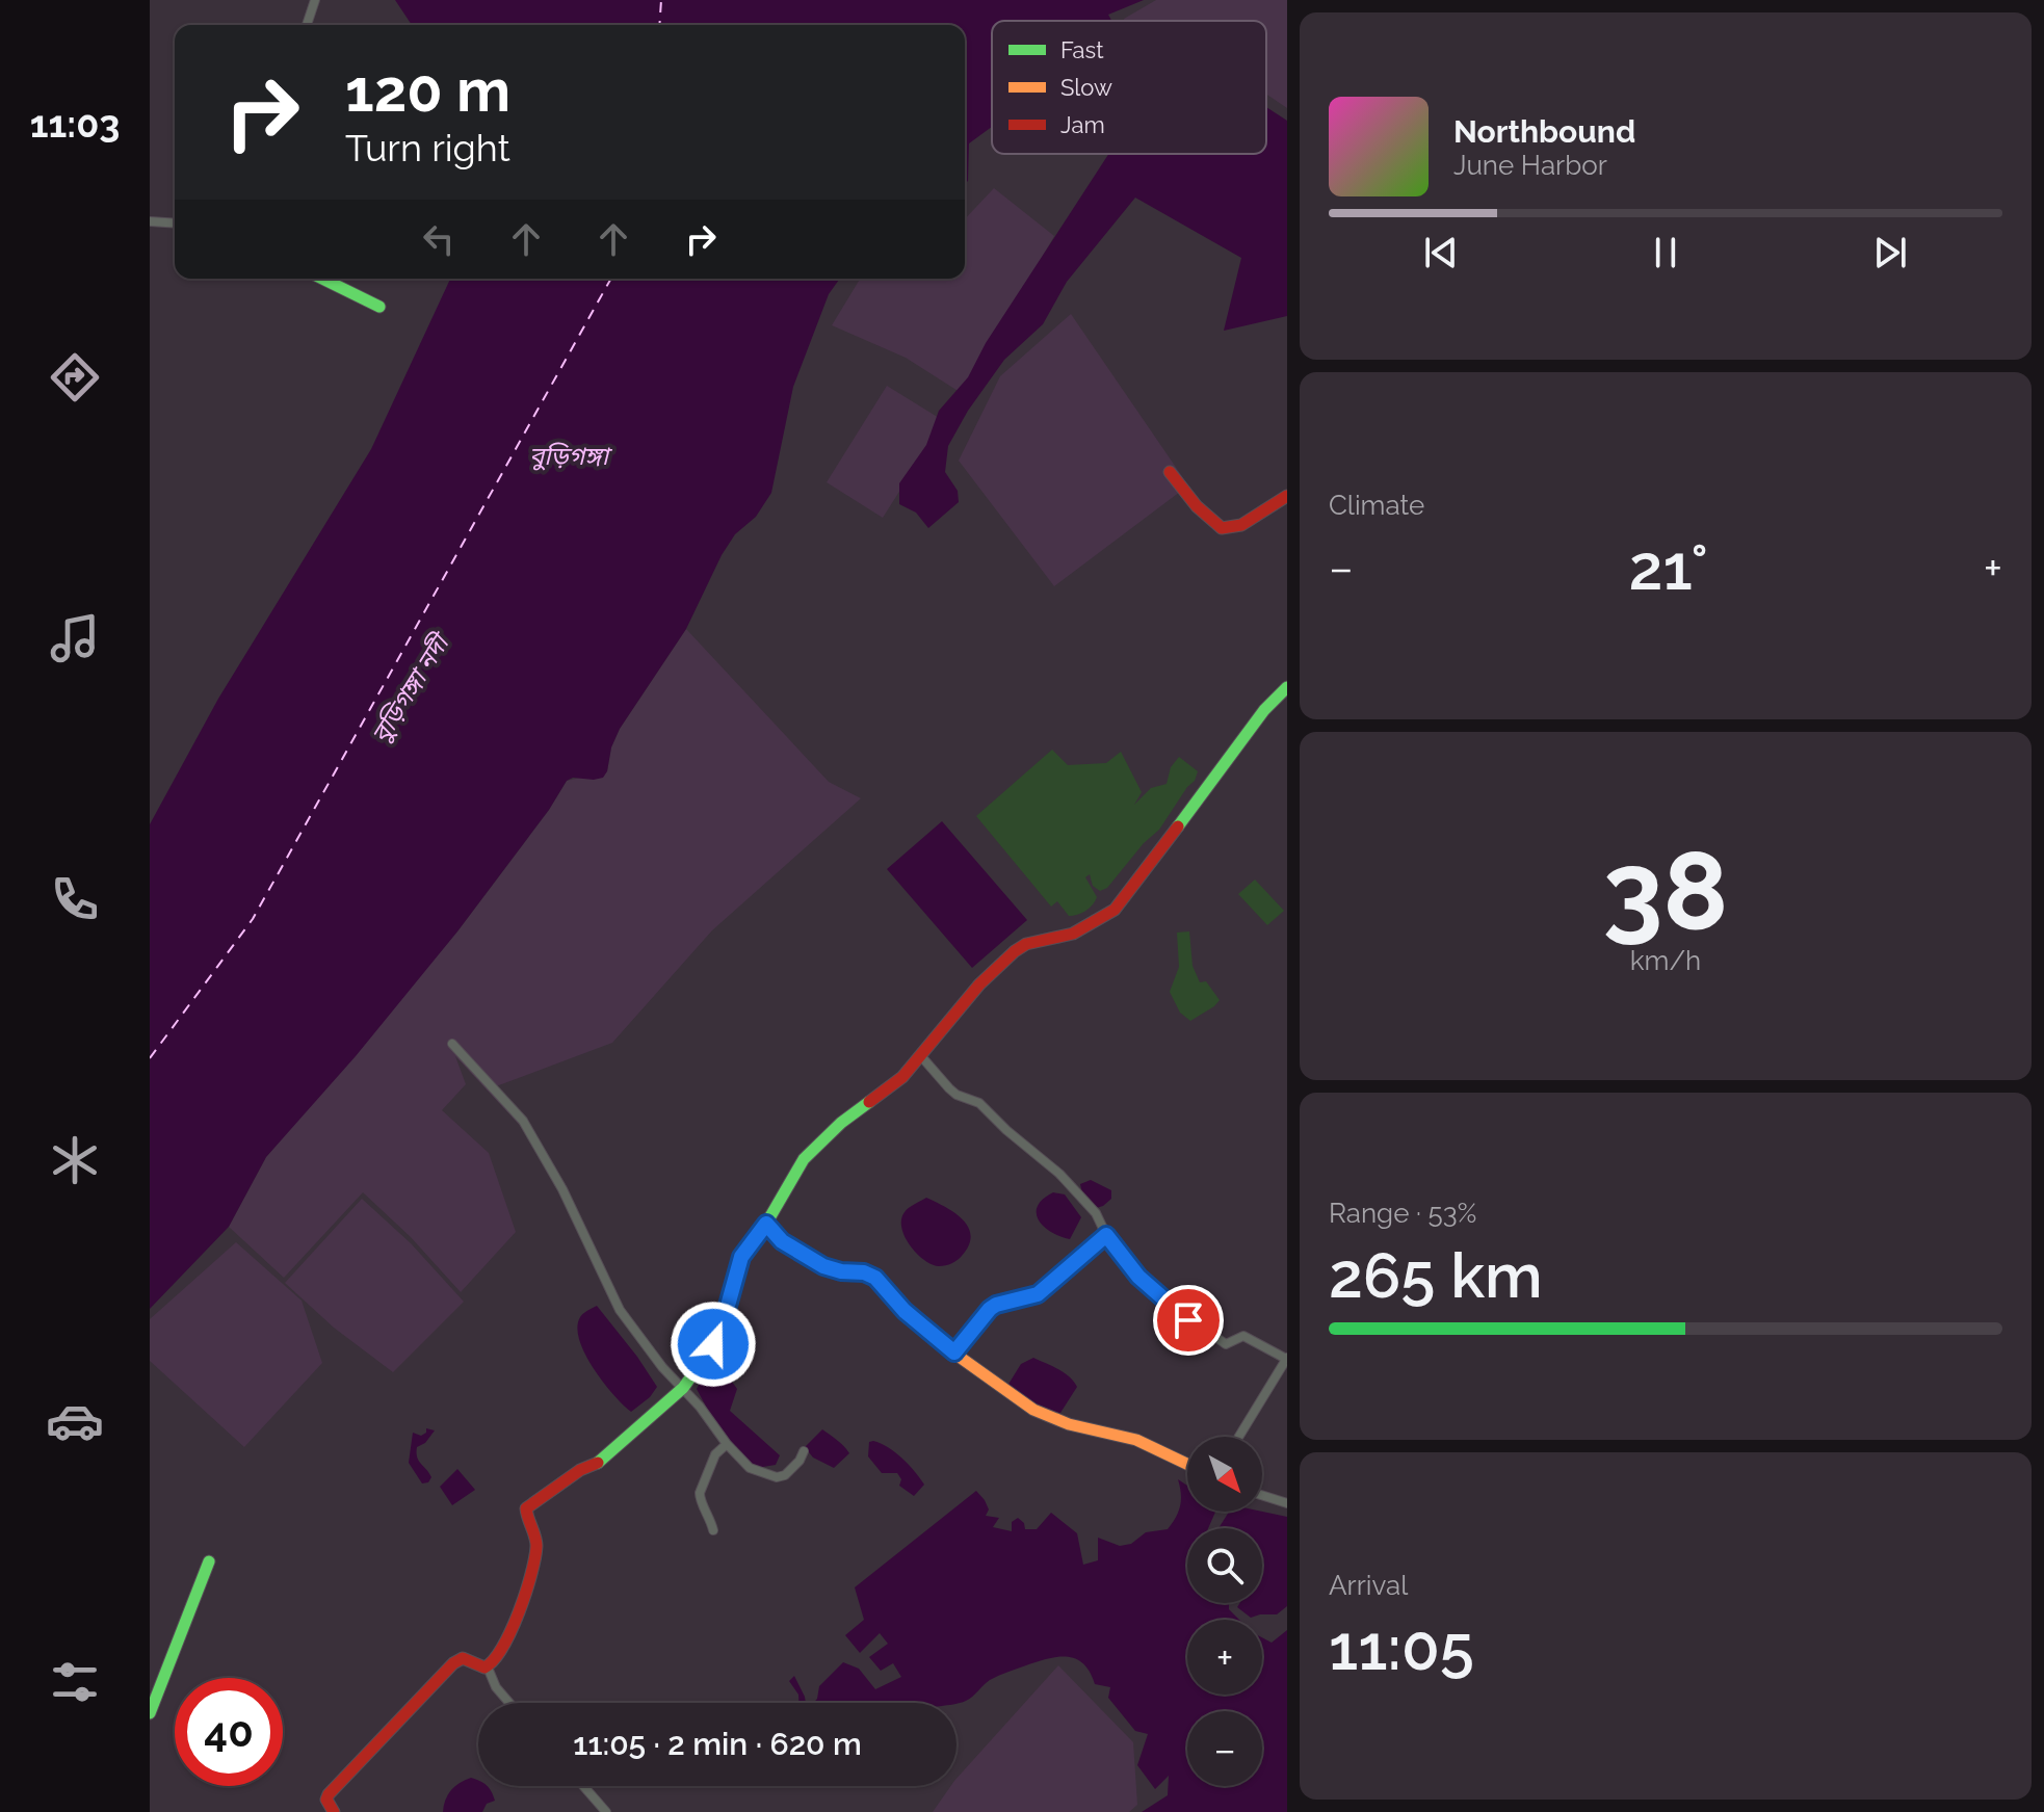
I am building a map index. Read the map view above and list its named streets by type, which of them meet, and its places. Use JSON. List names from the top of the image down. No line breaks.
{"water":["বুড়িগঙ্গা","বুড়িগঙ্গা নদী"],"legend":["Fast","Slow","Jam"],"north":"bottom right","page":{"tabs":"11:03","turn":["120 m","Turn right"],"song":["Northbound","June Harbor"],"tile":["Climate",["38","km/h"],["Range · 53%","265 km"],["Arrival","11:05"]],"heat":["−","21°","+"],"map_buttons":["+","−"],"limit":"40","trip":"11:05 · 2 min · 620 m"}}
